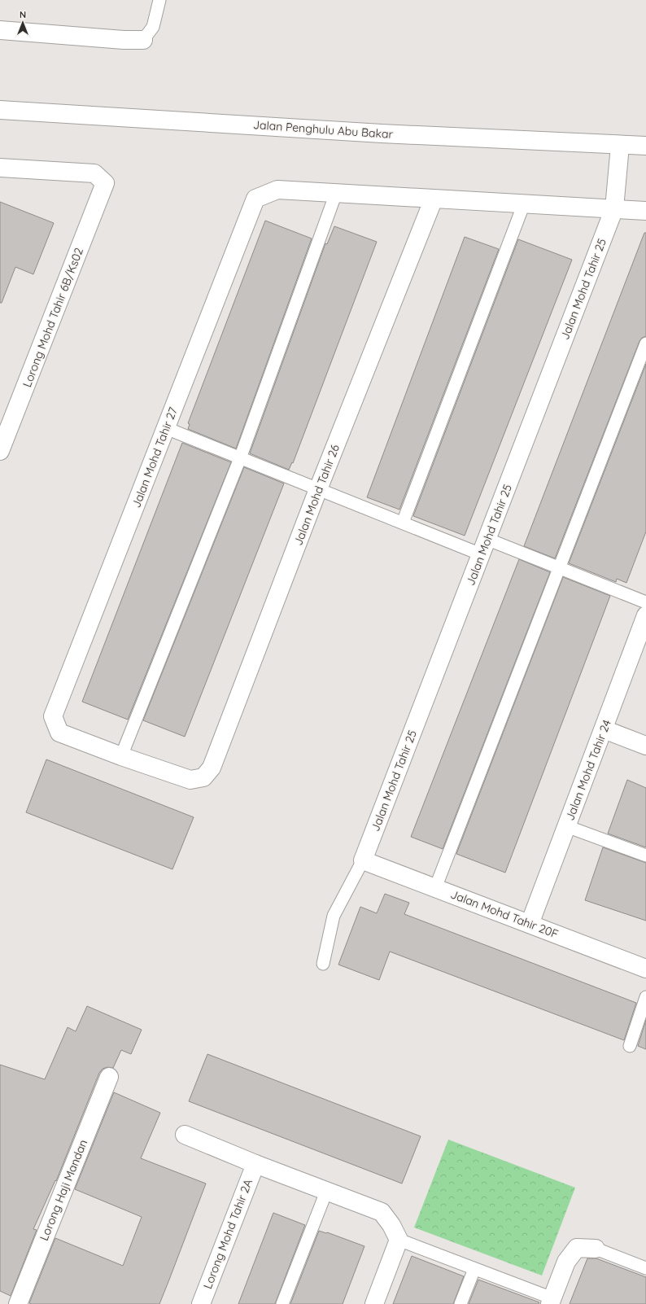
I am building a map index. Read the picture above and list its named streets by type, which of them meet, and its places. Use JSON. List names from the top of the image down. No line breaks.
{"streets":{"street":["Jalan Penghulu Abu Bakar","Jalan Mohd Tahir 25","Lorong Mohd Tahir 6B/Ks02","Jalan Mohd Tahir 27","Jalan Mohd Tahir 26","Jalan Mohd Tahir 24","Jalan Mohd Tahir 20F","Lorong Haji Mandan","Lorong Mohd Tahir 2A"]},"crossings":[["Jalan Penghulu Abu Bakar","Jalan Mohd Tahir 25"],["Jalan Mohd Tahir 25","Jalan Mohd Tahir 20F"],["Jalan Mohd Tahir 27","Jalan Mohd Tahir 26"],["Jalan Mohd Tahir 24","Jalan Mohd Tahir 20F"]],"north":"top"}
